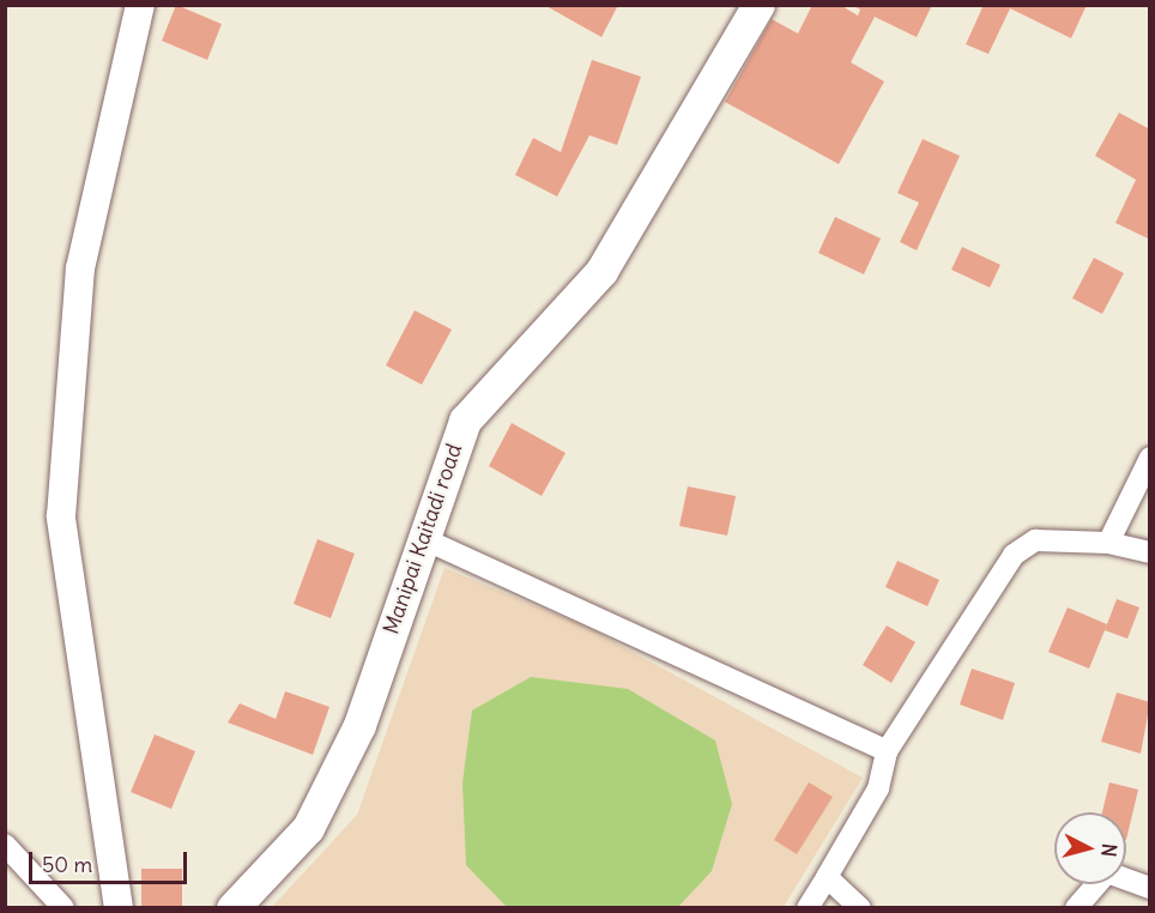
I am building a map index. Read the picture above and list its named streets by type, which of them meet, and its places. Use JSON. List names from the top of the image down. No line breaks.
{"streets":{"main road":["Manipai Kaitadi road"]},"scale_bar":"50 m","north":"right"}
